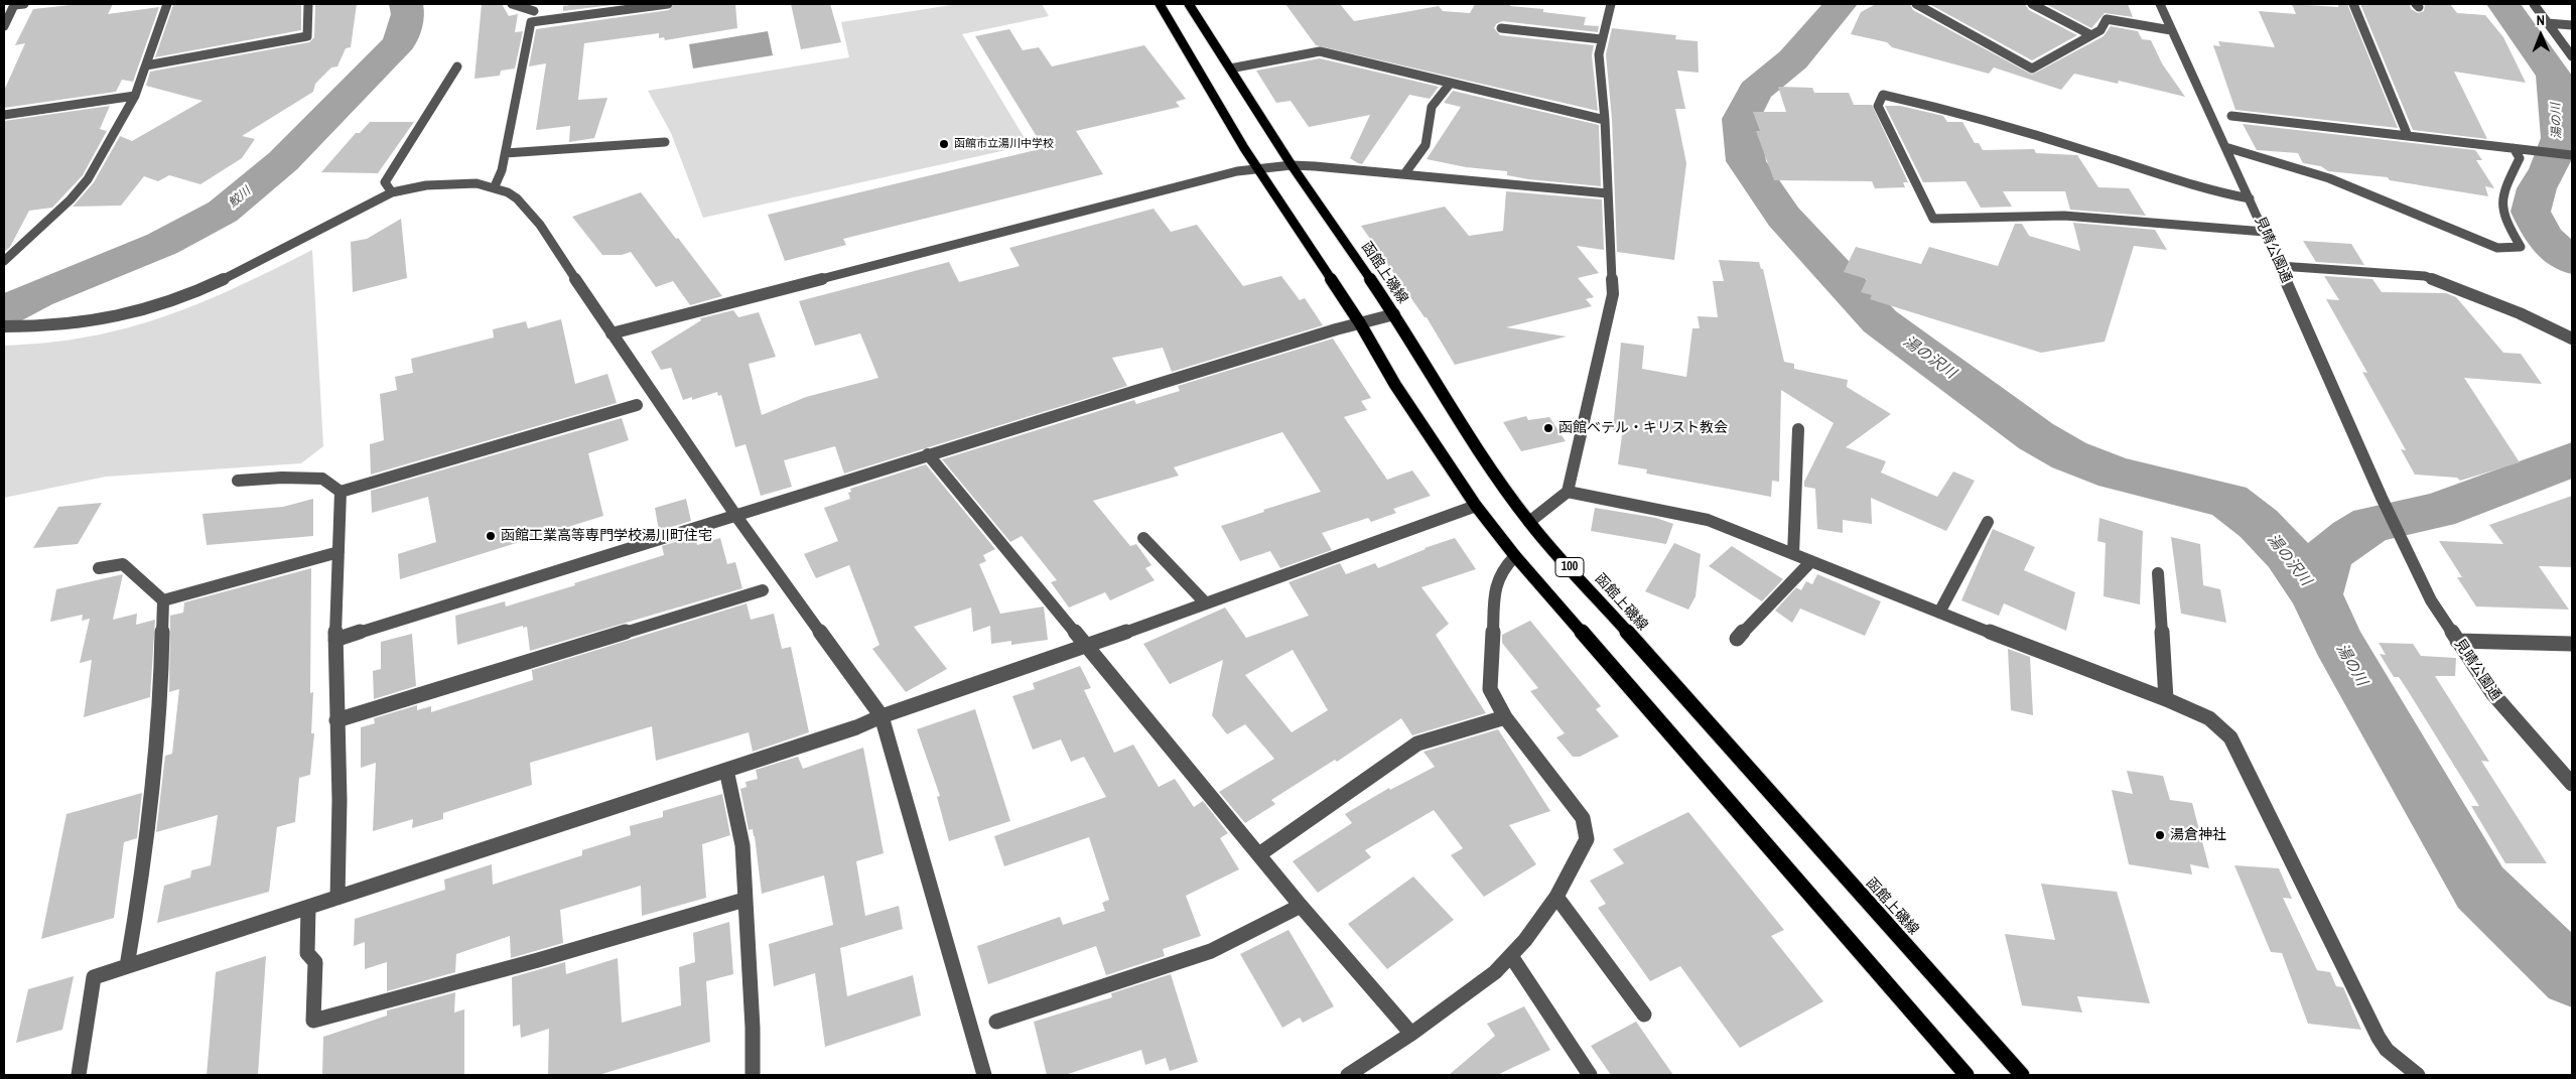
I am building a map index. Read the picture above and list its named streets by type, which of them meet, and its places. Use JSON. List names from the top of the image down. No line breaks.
{"streets":{"main road":["函館上磯線","100"],"street":["見晴公園通"]},"water":["湯の川","鮫川","湯の沢川"],"places":["函館市立湯川中学校","函館ベテル・キリスト教会","函館工業高等専門学校湯川町住宅","湯倉神社"],"north":"top"}
